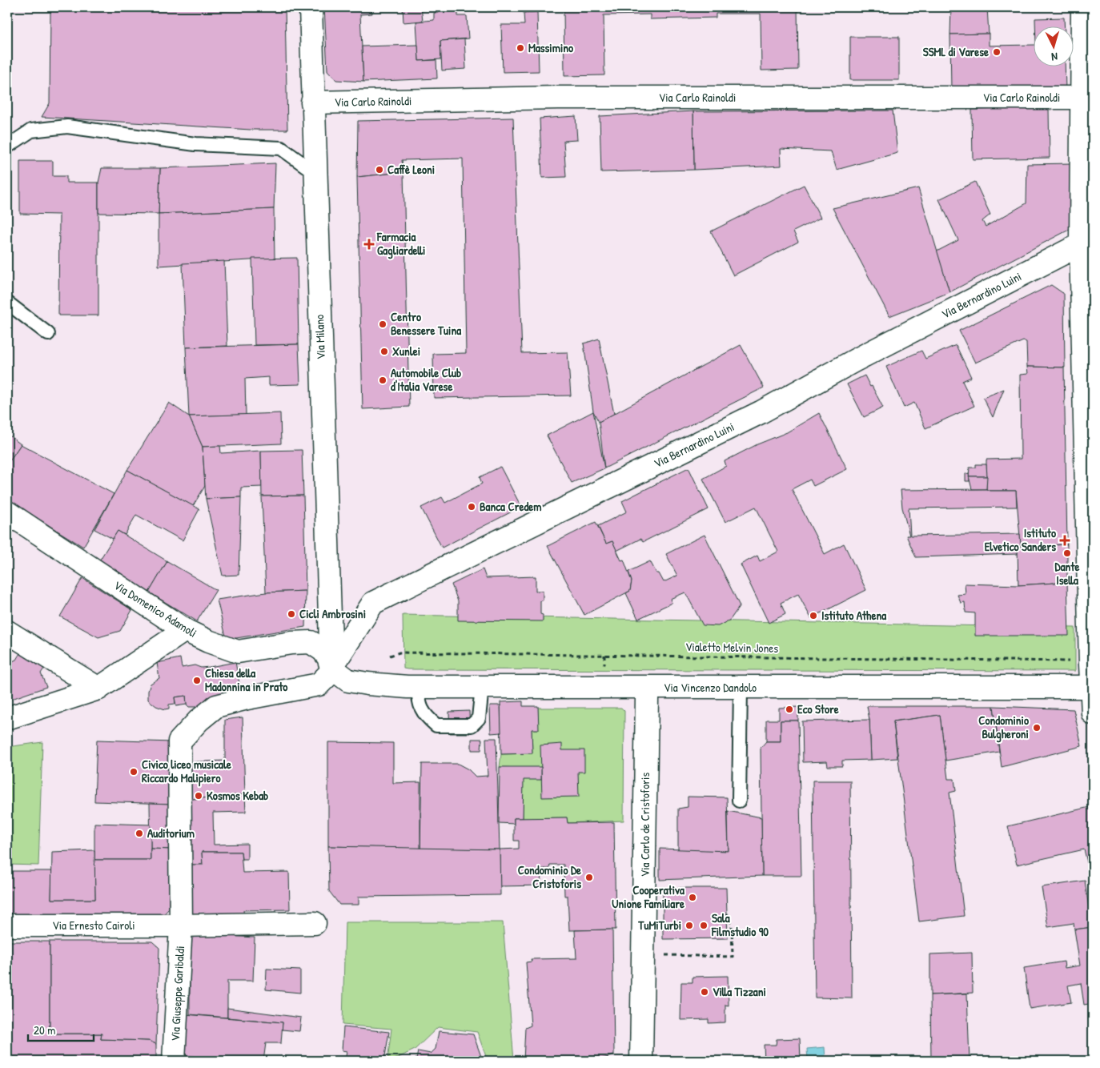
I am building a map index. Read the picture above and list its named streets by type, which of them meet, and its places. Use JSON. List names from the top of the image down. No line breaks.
{"streets":{"street":["Via Carlo Rainoldi","Via Bernardino Luini","Via Milano","Via Domenico Adamoli","Via Vincenzo Dandolo","Via Carlo de Cristoforis","Via Ernesto Cairoli","Via Giuseppe Garibaldi"],"path":["Vialetto Melvin Jones"]},"crossings":[["Via Carlo Rainoldi","Via Milano"],["Via Bernardino Luini","Via Milano"],["Via Bernardino Luini","Via Domenico Adamoli"],["Via Bernardino Luini","Via Vincenzo Dandolo"],["Via Bernardino Luini","Via Giuseppe Garibaldi"],["Via Milano","Via Domenico Adamoli"],["Via Milano","Via Vincenzo Dandolo"],["Via Milano","Via Giuseppe Garibaldi"],["Via Domenico Adamoli","Via Vincenzo Dandolo"],["Via Domenico Adamoli","Via Giuseppe Garibaldi"],["Via Vincenzo Dandolo","Via Carlo de Cristoforis"],["Via Vincenzo Dandolo","Via Giuseppe Garibaldi"],["Via Ernesto Cairoli","Via Giuseppe Garibaldi"]],"places":{"other":["Massimino","SSML di Varese","Caffè Leoni","Centro Benessere Tuina","Xunlei","Automobile Club d'Italia Varese","Banca Credem","Dante Isella","Cicli Ambrosini","Istituto Athena","Chiesa della Madonnina in Prato","Eco Store","Condominio Bulgheroni","Civico liceo musicale Riccardo Malipiero","Kosmos Kebab","Auditorium","Condominio De Cristoforis","Cooperativa Unione Familiare","TuMiTurbi","Sala Filmstudio 90","Villa Tizzani"],"health":["Farmacia Gagliardelli","Istituto Elvetico Sanders"]},"scale_bar":"20 m","north":"bottom"}
